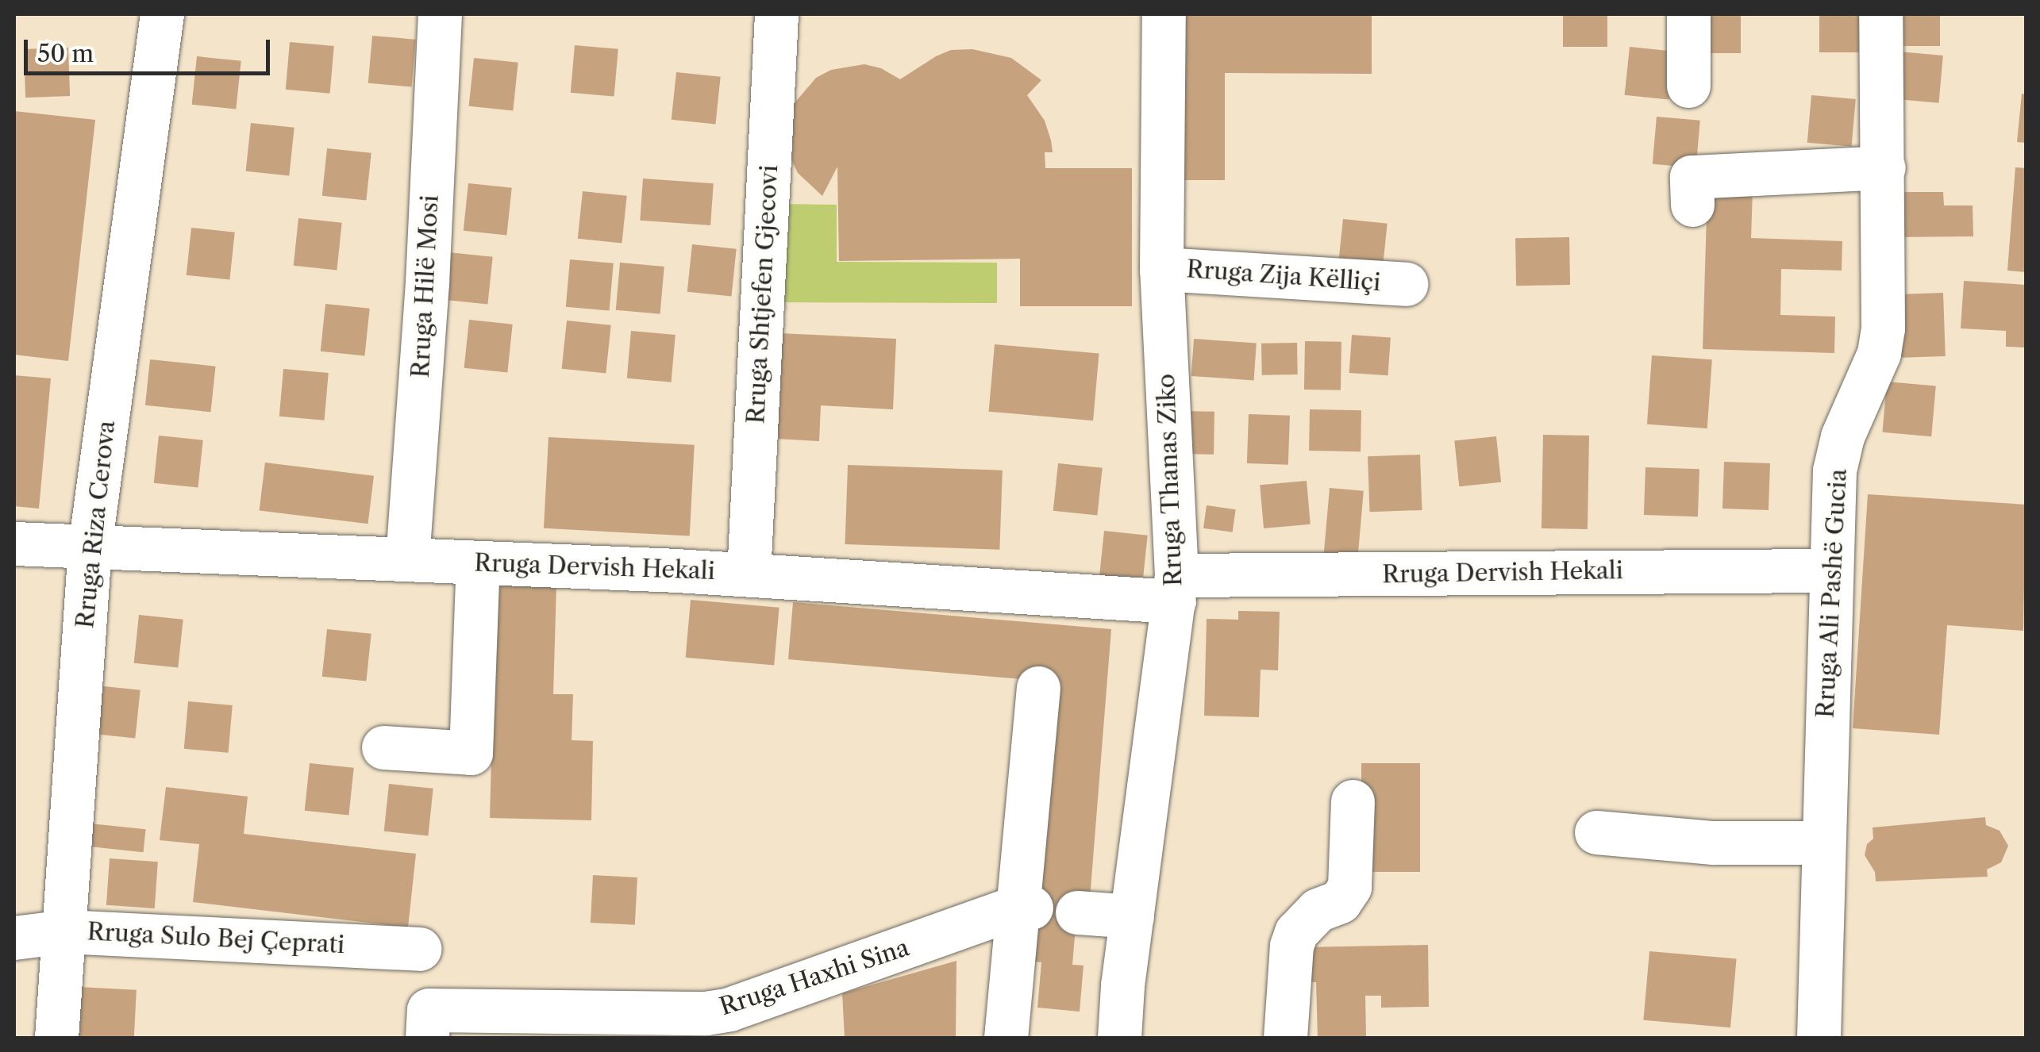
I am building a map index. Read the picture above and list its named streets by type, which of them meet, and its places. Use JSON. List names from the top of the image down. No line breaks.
{"streets":{"street":["Rruga Zija Këlliçi","Rruga Hilë Mosi","Rruga Shtjefen Gjecovi","Rruga Thanas Ziko","Rruga Riza Cerova","Rruga Dervish Hekali","Rruga Ali Pashë Gucia","Rruga Sulo Bej Çeprati","Rruga Haxhi Sina"]},"crossings":[["Rruga Zija Këlliçi","Rruga Thanas Ziko"],["Rruga Hilë Mosi","Rruga Dervish Hekali"],["Rruga Shtjefen Gjecovi","Rruga Dervish Hekali"],["Rruga Thanas Ziko","Rruga Dervish Hekali"],["Rruga Riza Cerova","Rruga Dervish Hekali"],["Rruga Riza Cerova","Rruga Sulo Bej Çeprati"],["Rruga Dervish Hekali","Rruga Ali Pashë Gucia"]],"scale_bar":"50 m"}
